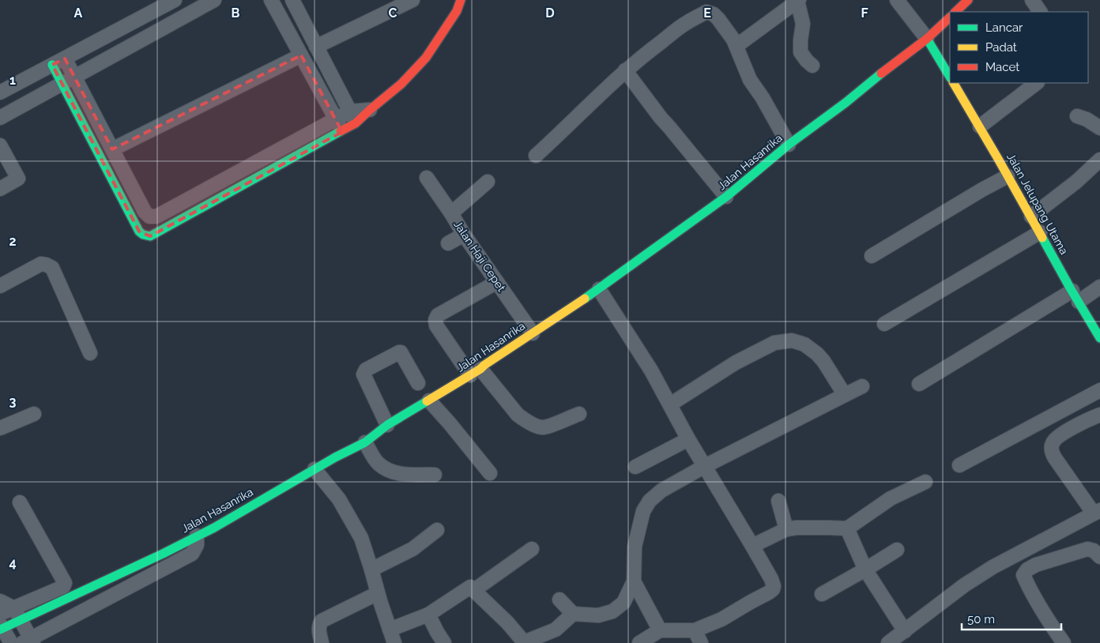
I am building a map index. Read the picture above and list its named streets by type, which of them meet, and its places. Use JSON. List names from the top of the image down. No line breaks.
{"streets":{"street":["Jalan Hasanrika","Jalan Jelupang Utama","Jalan Haji Cepet"]},"crossings":[["Jalan Hasanrika","Jalan Haji Cepet"]],"legend":["Lancar","Padat","Macet"],"scale_bar":"50 m","grid":{"columns":["A","B","C","D","E","F"],"rows":["1","2","3","4"]}}
